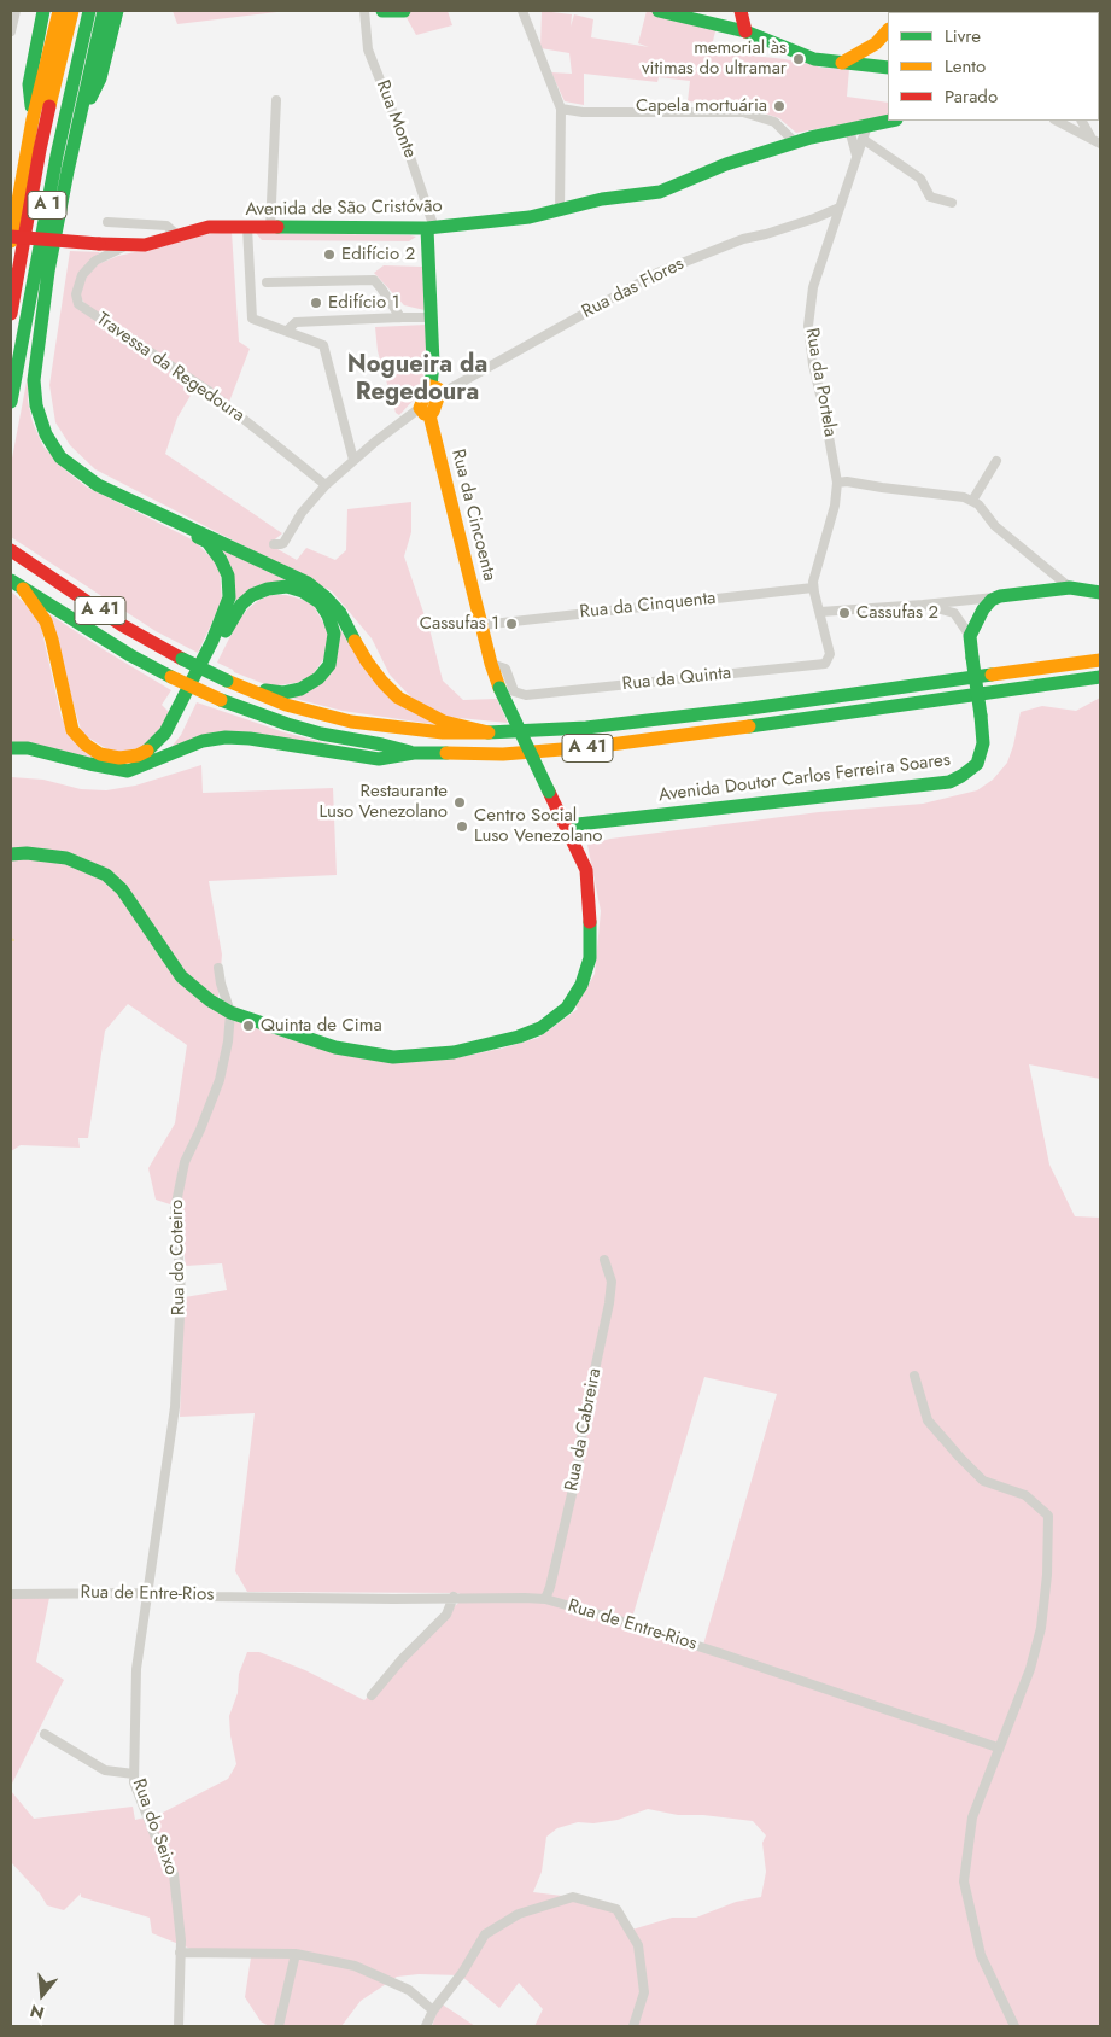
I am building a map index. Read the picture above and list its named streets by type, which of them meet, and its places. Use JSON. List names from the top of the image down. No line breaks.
{"streets":{"main road":["A 1","Avenida de São Cristóvão","Rua da Cincoenta","A 41","Avenida Doutor Carlos Ferreira Soares"],"street":["Rua Monte","Rua das Flores","Travessa da Regedoura","Rua da Portela","Rua da Cinquenta","Rua da Quinta","Rua do Coteiro","Rua da Cabreira","Rua de Entre-Rios","Rua do Seixo"]},"crossings":[["Rua Monte","Avenida de São Cristóvão"],["Avenida de São Cristóvão","Travessa da Regedoura"],["Avenida de São Cristóvão","Rua da Portela"],["Rua das Flores","Rua da Portela"],["Rua da Portela","Rua da Cinquenta"],["Rua da Cincoenta","Rua da Cinquenta"],["Rua da Cincoenta","Rua da Quinta"],["Rua da Cincoenta","Avenida Doutor Carlos Ferreira Soares"],["Rua da Cincoenta","Rua do Coteiro"],["Rua do Coteiro","Rua de Entre-Rios"],["Rua do Coteiro","Rua do Seixo"],["Rua da Cabreira","Rua de Entre-Rios"],["Rua de Entre-Rios","Rua do Seixo"]],"districts":["Nogueira da Regedoura"],"places":["memorial às vitimas do ultramar","Capela mortuária","Edifício 2","Edifício 1","Cassufas 2","Cassufas 1","Restaurante Luso Venezolano","Centro Social Luso Venezolano","Quinta de Cima"],"legend":["Livre","Lento","Parado"],"north":"bottom"}
